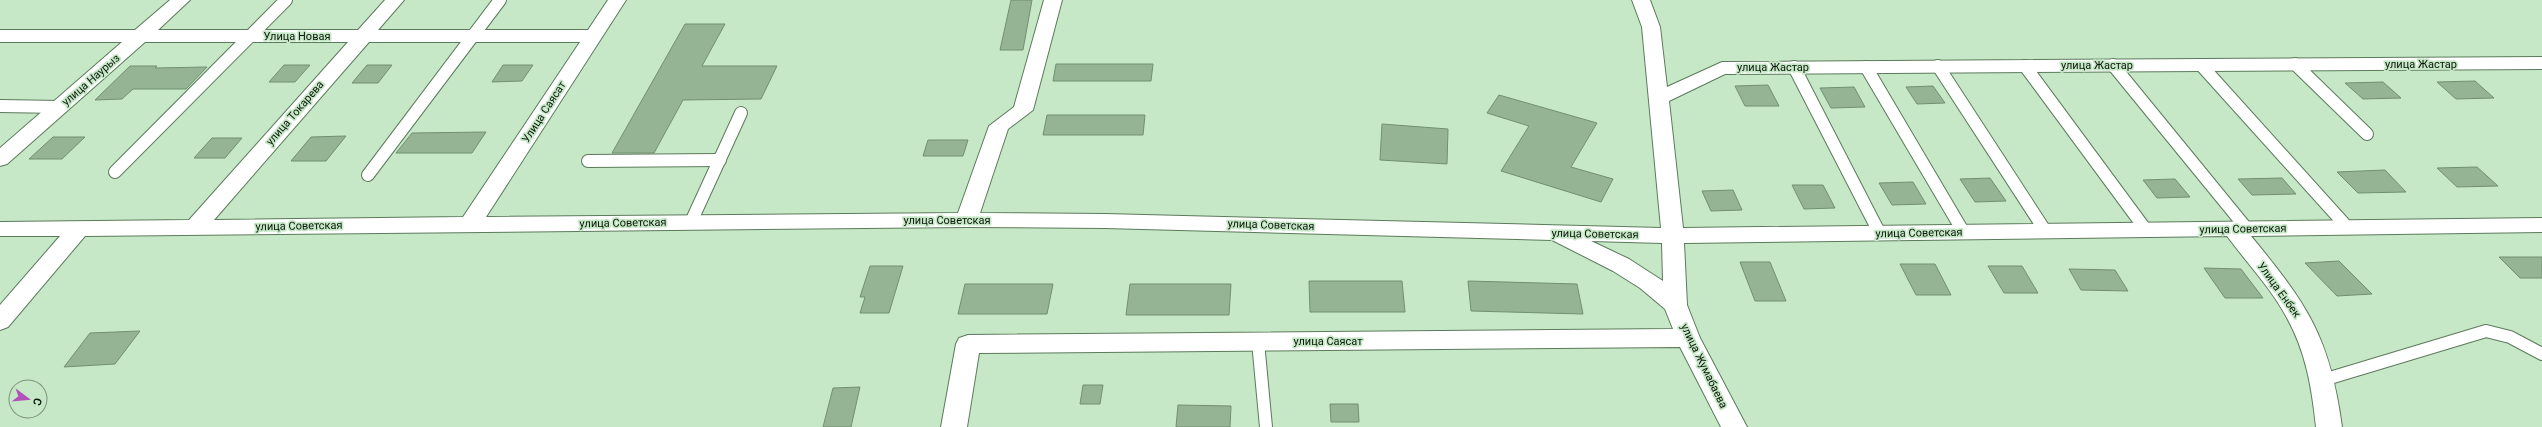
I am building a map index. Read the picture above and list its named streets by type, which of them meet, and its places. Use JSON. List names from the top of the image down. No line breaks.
{"streets":{"street":["Улица Новая","улица Жастар","улица Наурыз","Улица Саясат","улица Токарева","улица Советская","Улица Енбек","улица Саясат","улица Жумабаева"]},"crossings":[["Улица Новая","улица Наурыз"],["Улица Новая","Улица Саясат"],["Улица Новая","улица Токарева"],["Улица Саясат","улица Советская"],["улица Токарева","улица Советская"],["улица Советская","Улица Енбек"],["улица Саясат","улица Жумабаева"]],"north":"right"}
